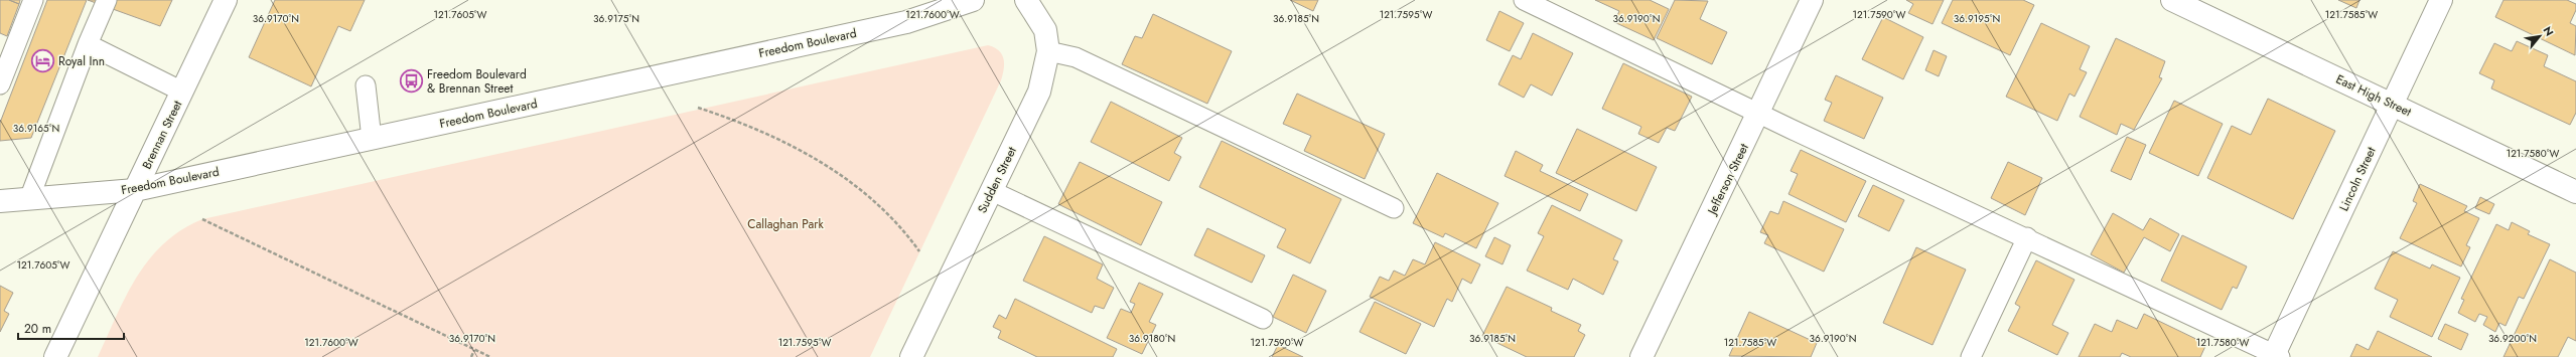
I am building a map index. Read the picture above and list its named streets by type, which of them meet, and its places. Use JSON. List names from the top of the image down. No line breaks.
{"streets":{"street":["Freedom Boulevard","East High Street","Brennan Street","Jefferson Street","Lincoln Street","Sudden Street"]},"crossings":[["Freedom Boulevard","Brennan Street"],["East High Street","Lincoln Street"]],"parks":["Callaghan Park"],"places":{"hotel":["Royal Inn"],"bus stop":["Freedom Boulevard & Brennan Street"]},"scale_bar":"20 m","north":"top right","coordinates":["121.7605°W","121.7600°W","121.7595°W","121.7590°W","121.7585°W","36.9175°N","36.9170°N","36.9185°N","36.9190°N","36.9195°N","36.9165°N","121.7580°W","36.9180°N","36.9200°N"]}
